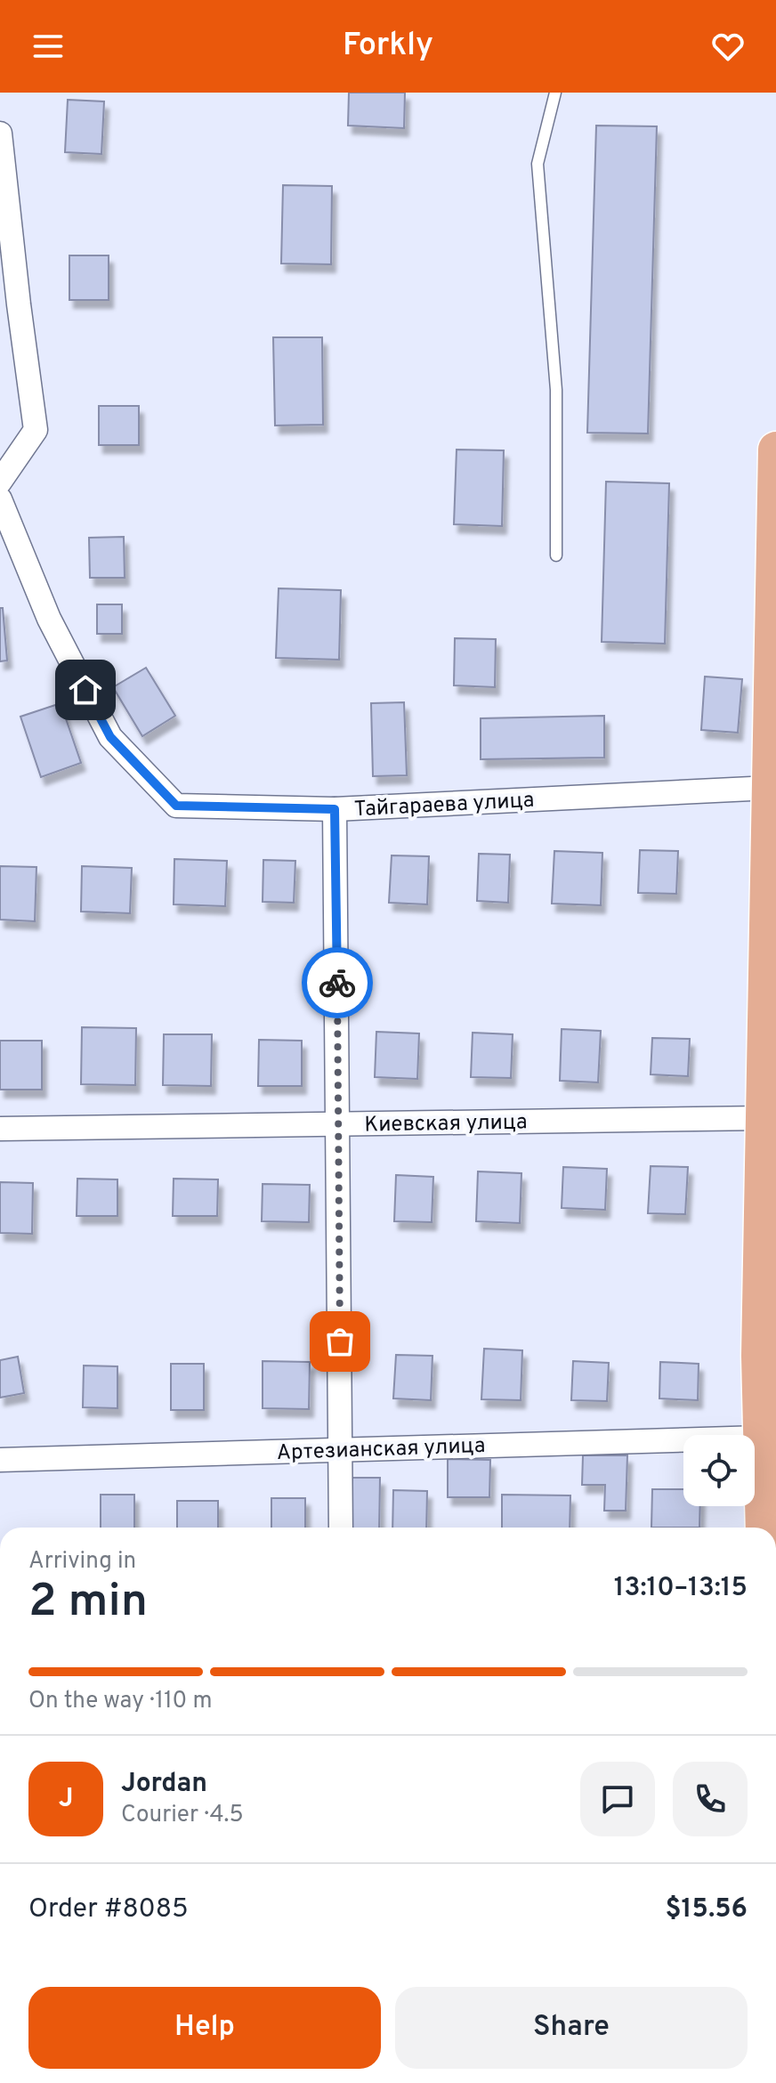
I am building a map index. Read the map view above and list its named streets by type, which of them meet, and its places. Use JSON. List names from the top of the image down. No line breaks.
{"streets":{"street":["Тайгараева улица","Киевская улица","Артезианская улица"]},"page":{"header":"Forkly","heading":["2 min","Arriving in","13:10–13:15"],"panel":["Jordan","Courier · 4.5","Order #8085","$15.56"],"bar":"On the way · 110 m","round":"J","buttons":["Help","Share"]}}
